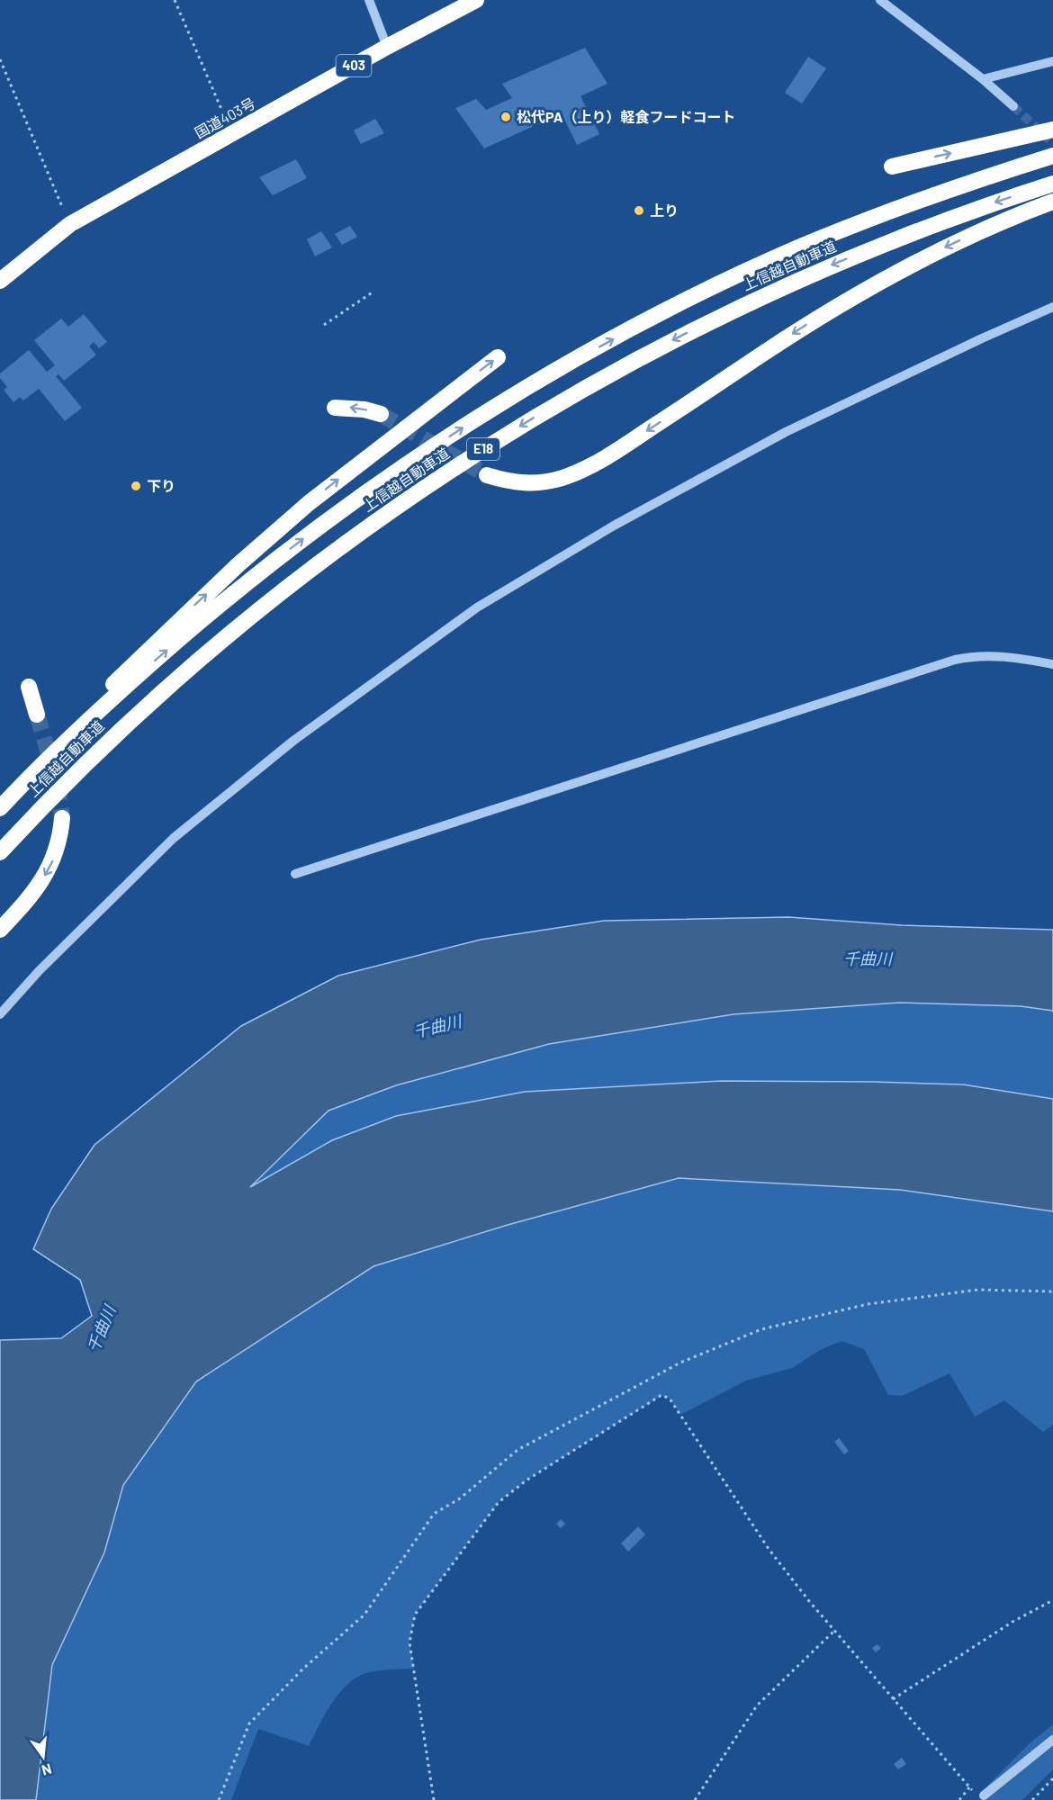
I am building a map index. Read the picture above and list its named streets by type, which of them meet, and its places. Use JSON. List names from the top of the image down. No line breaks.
{"streets":{"highway":["403","国道403号","上信越自動車道","E18"]},"water":["千曲川"],"places":["松代PA（上り）軽食フードコート","上り","下り"],"north":"bottom"}
